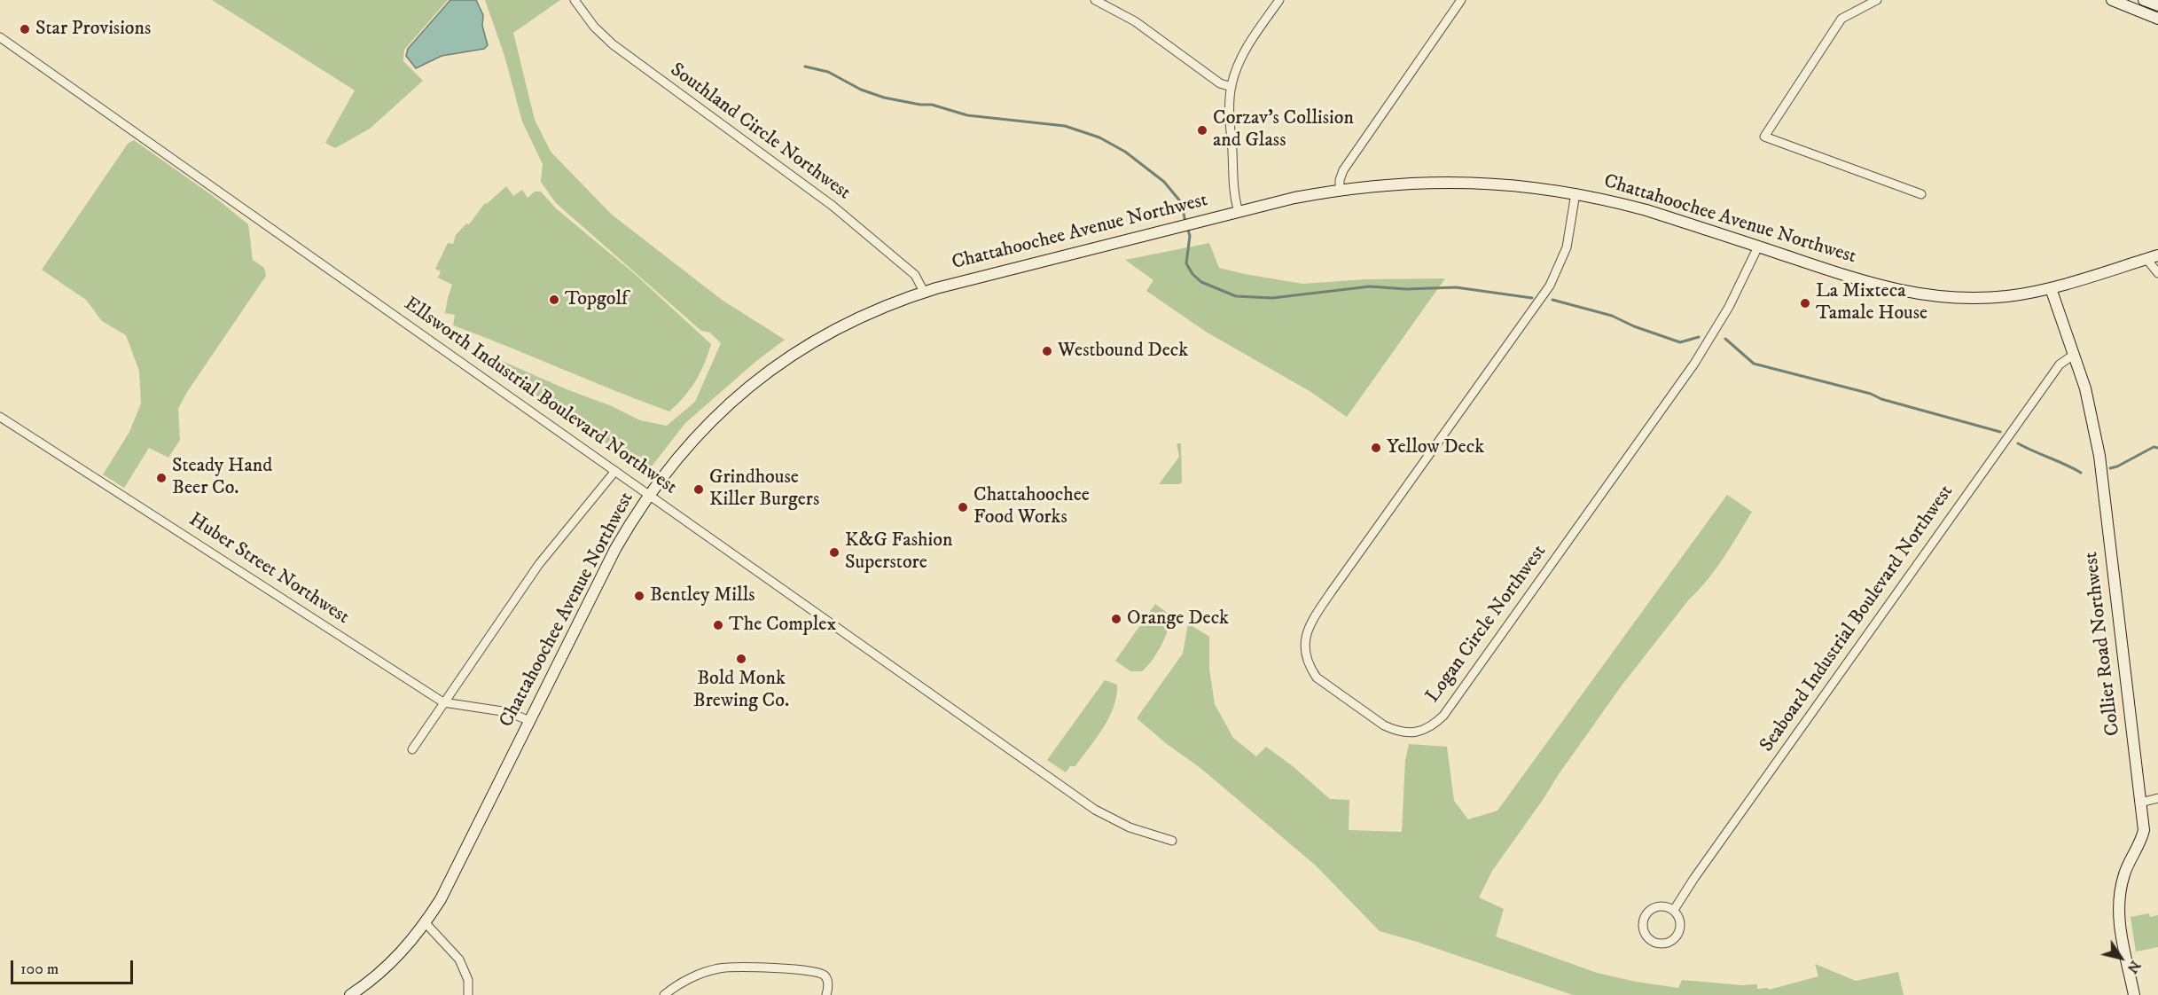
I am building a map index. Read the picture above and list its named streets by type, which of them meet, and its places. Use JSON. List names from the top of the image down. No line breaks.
{"streets":{"street":["Southland Circle Northwest","Chattahoochee Avenue Northwest","Ellsworth Industrial Boulevard Northwest","Huber Street Northwest","Seaboard Industrial Boulevard Northwest","Logan Circle Northwest","Collier Road Northwest"]},"crossings":[["Southland Circle Northwest","Chattahoochee Avenue Northwest"],["Chattahoochee Avenue Northwest","Ellsworth Industrial Boulevard Northwest"],["Chattahoochee Avenue Northwest","Huber Street Northwest"],["Chattahoochee Avenue Northwest","Logan Circle Northwest"],["Chattahoochee Avenue Northwest","Collier Road Northwest"],["Seaboard Industrial Boulevard Northwest","Collier Road Northwest"]],"places":["Star Provisions","Corzav's Collision and Glass","Topgolf","La Mixteca Tamale House","Westbound Deck","Yellow Deck","Steady Hand Beer Co.","Grindhouse Killer Burgers","Chattahoochee Food Works","K&G Fashion Superstore","Bentley Mills","Orange Deck","The Complex","Bold Monk Brewing Co."],"scale_bar":"100 m","north":"bottom right"}
